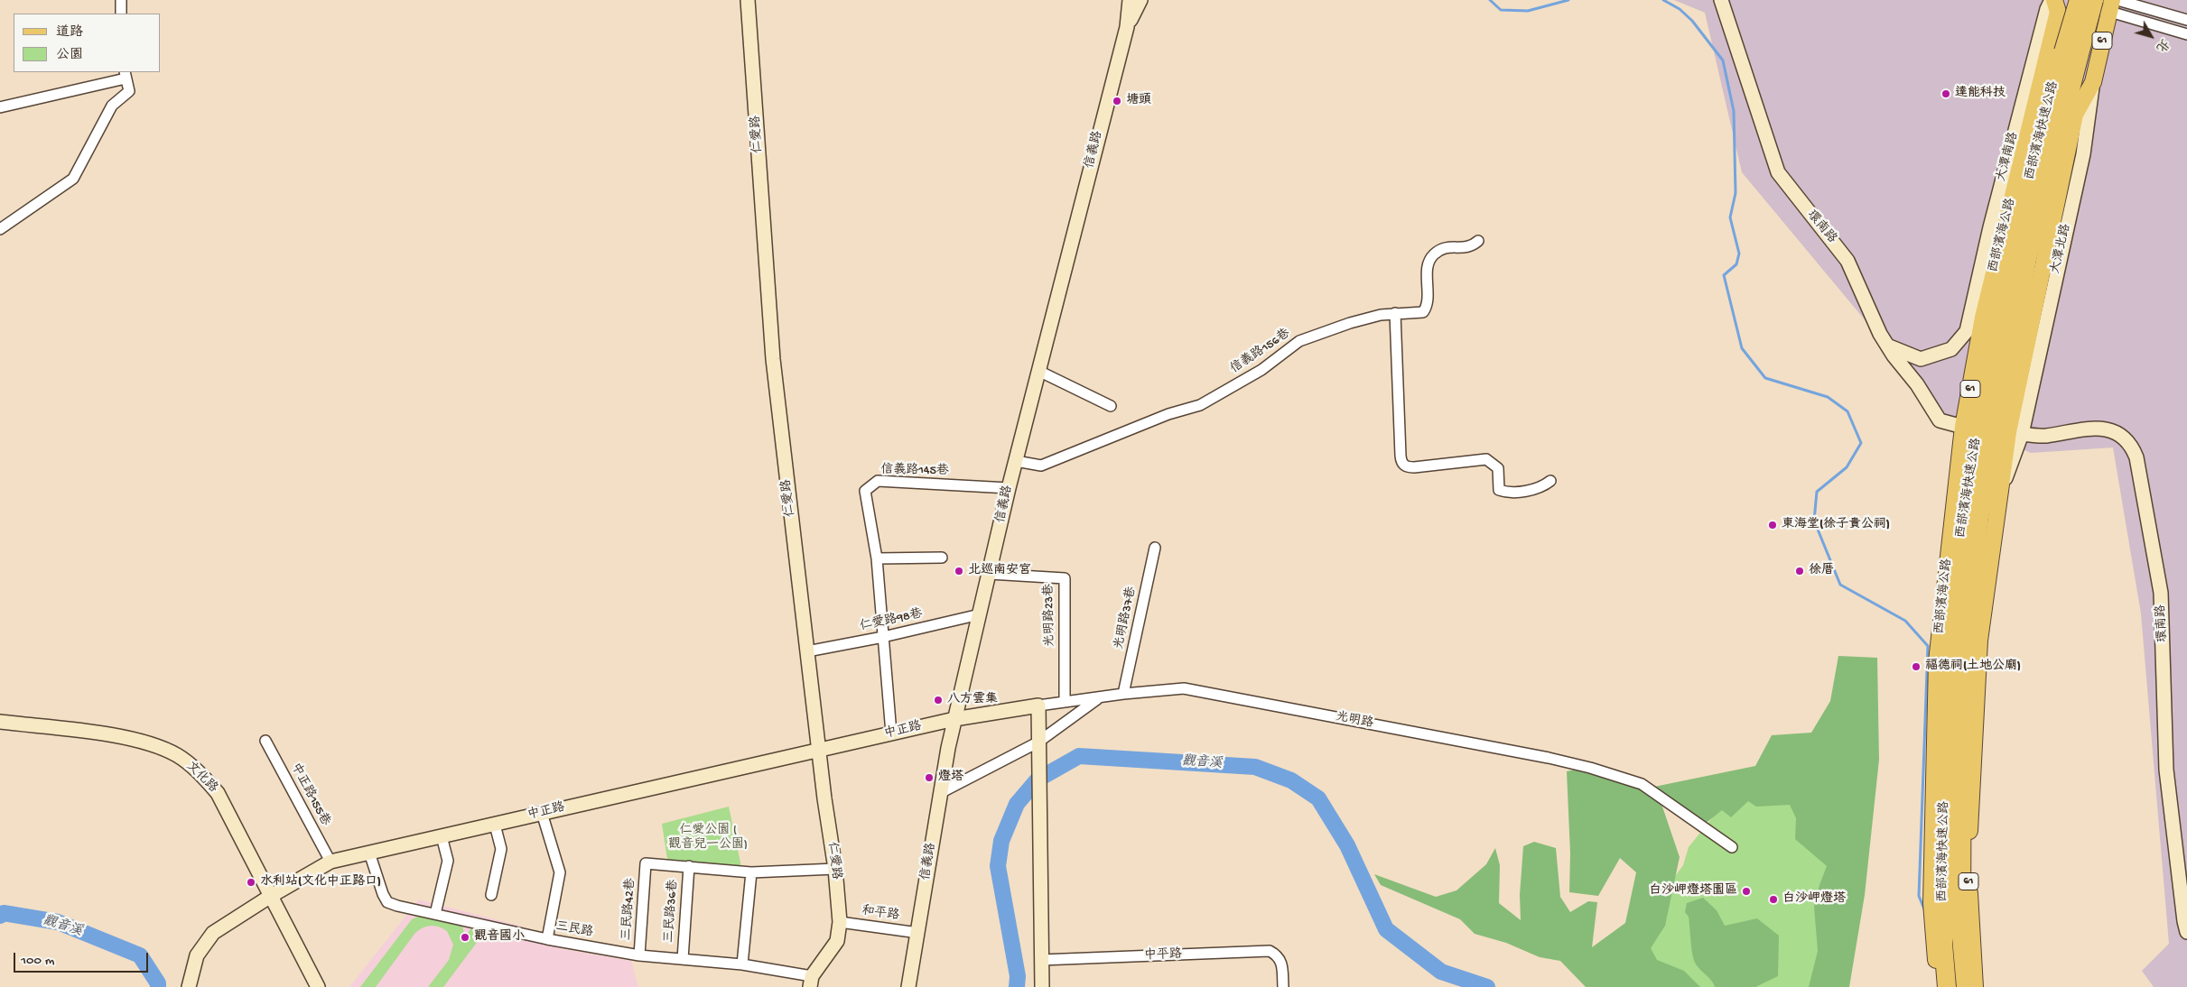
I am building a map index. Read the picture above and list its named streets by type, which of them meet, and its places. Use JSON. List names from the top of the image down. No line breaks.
{"streets":{"highway":["61","西部濱海快速公路"],"main road":["西部濱海公路"],"street":["仁愛路","信義路","大潭南路","環南路","信義路156巷","信義路145巷","光明路23巷","光明路37巷","仁愛路98巷","光明路","中正路","文化路","中正路155巷","三民路42巷","三民路36巷","和平路","三民路","中平路"]},"crossings":[["西部濱海快速公路","西部濱海公路"],["仁愛路","仁愛路98巷"],["仁愛路","中正路"],["仁愛路","三民路42巷"],["仁愛路","和平路"],["仁愛路","三民路"],["信義路","信義路156巷"],["信義路","信義路145巷"],["信義路","光明路23巷"],["信義路","仁愛路98巷"],["信義路","光明路"],["信義路","中正路"],["信義路","和平路"],["大潭南路","環南路"],["大潭南路","西部濱海公路"],["環南路","西部濱海公路"],["光明路37巷","光明路"],["光明路","中正路"],["中正路","文化路"],["中正路","中正路155巷"],["中正路","三民路"],["三民路42巷","三民路36巷"],["三民路42巷","三民路"],["三民路36巷","三民路"]],"water":["觀音溪"],"parks":["仁愛公園 ( 觀音兒一公園)"],"places":["達能科技","塘頭","東海堂(徐子貴公祠)","北巡南安宮","徐厝","福德祠(土地公廟)","八方雲集","燈塔","水利站(文化中正路口)","白沙岬燈塔園區","白沙岬燈塔","觀音國小"],"legend":["道路","公園"],"scale_bar":"100 m","north":"bottom right"}
